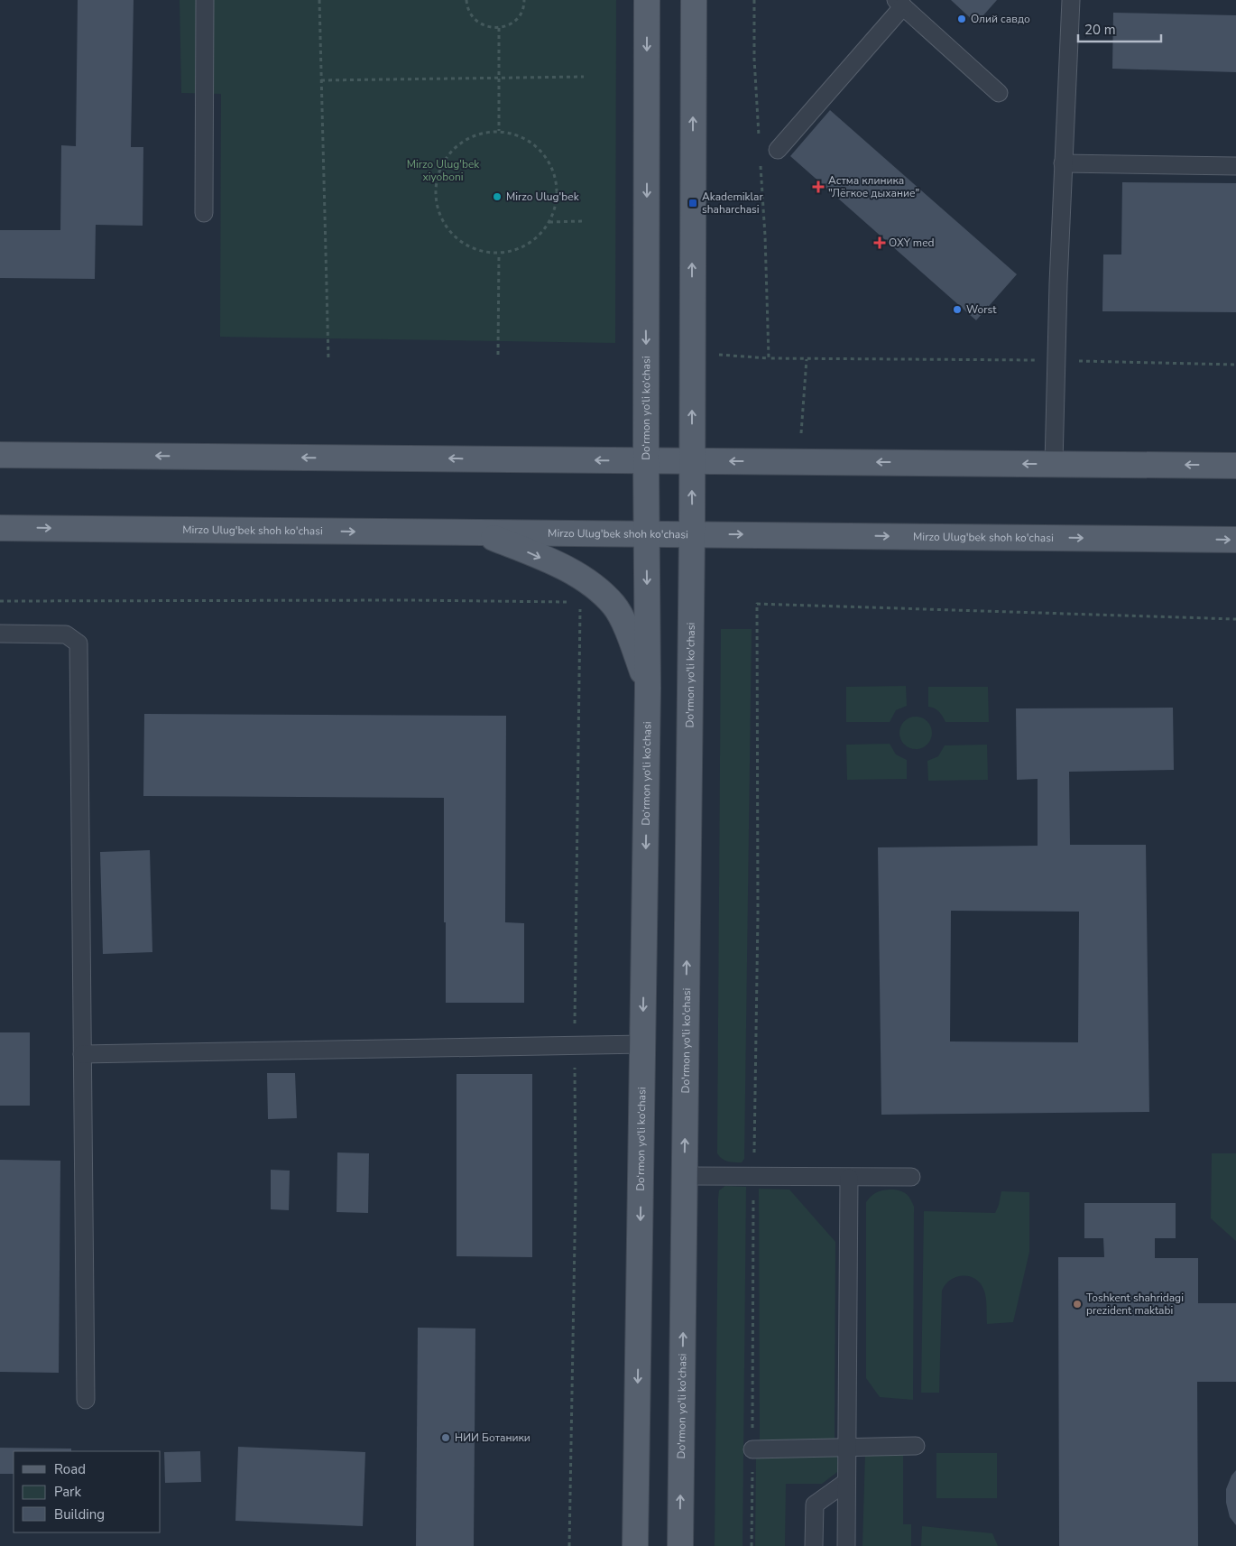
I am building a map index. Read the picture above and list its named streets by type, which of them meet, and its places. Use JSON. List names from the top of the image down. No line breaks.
{"streets":{"main road":["Do‘rmon yo‘li ko‘chasi","Mirzo Ulug'bek shoh ko'chasi","Do'rmon yo'li ko'chasi"]},"crossings":[["Do‘rmon yo‘li ko‘chasi","Mirzo Ulug'bek shoh ko'chasi"],["Mirzo Ulug'bek shoh ko'chasi","Do'rmon yo'li ko'chasi"]],"one_way":["Do'rmon yo'li ko'chasi"],"parks":["Mirzo Ulug'bek xiyoboni"],"places":{"other":["Олий савдо","Mirzo Ulug'bek","Worst","Toshkent shahridagi prezident maktabi","НИИ Ботаники"],"health":["Астма клиника \"Лёгкое дыхание\"","OXY med"],"transit":["Akademiklar shaharchasi"]},"legend":["Road","Park","Building"],"scale_bar":"20 m"}
